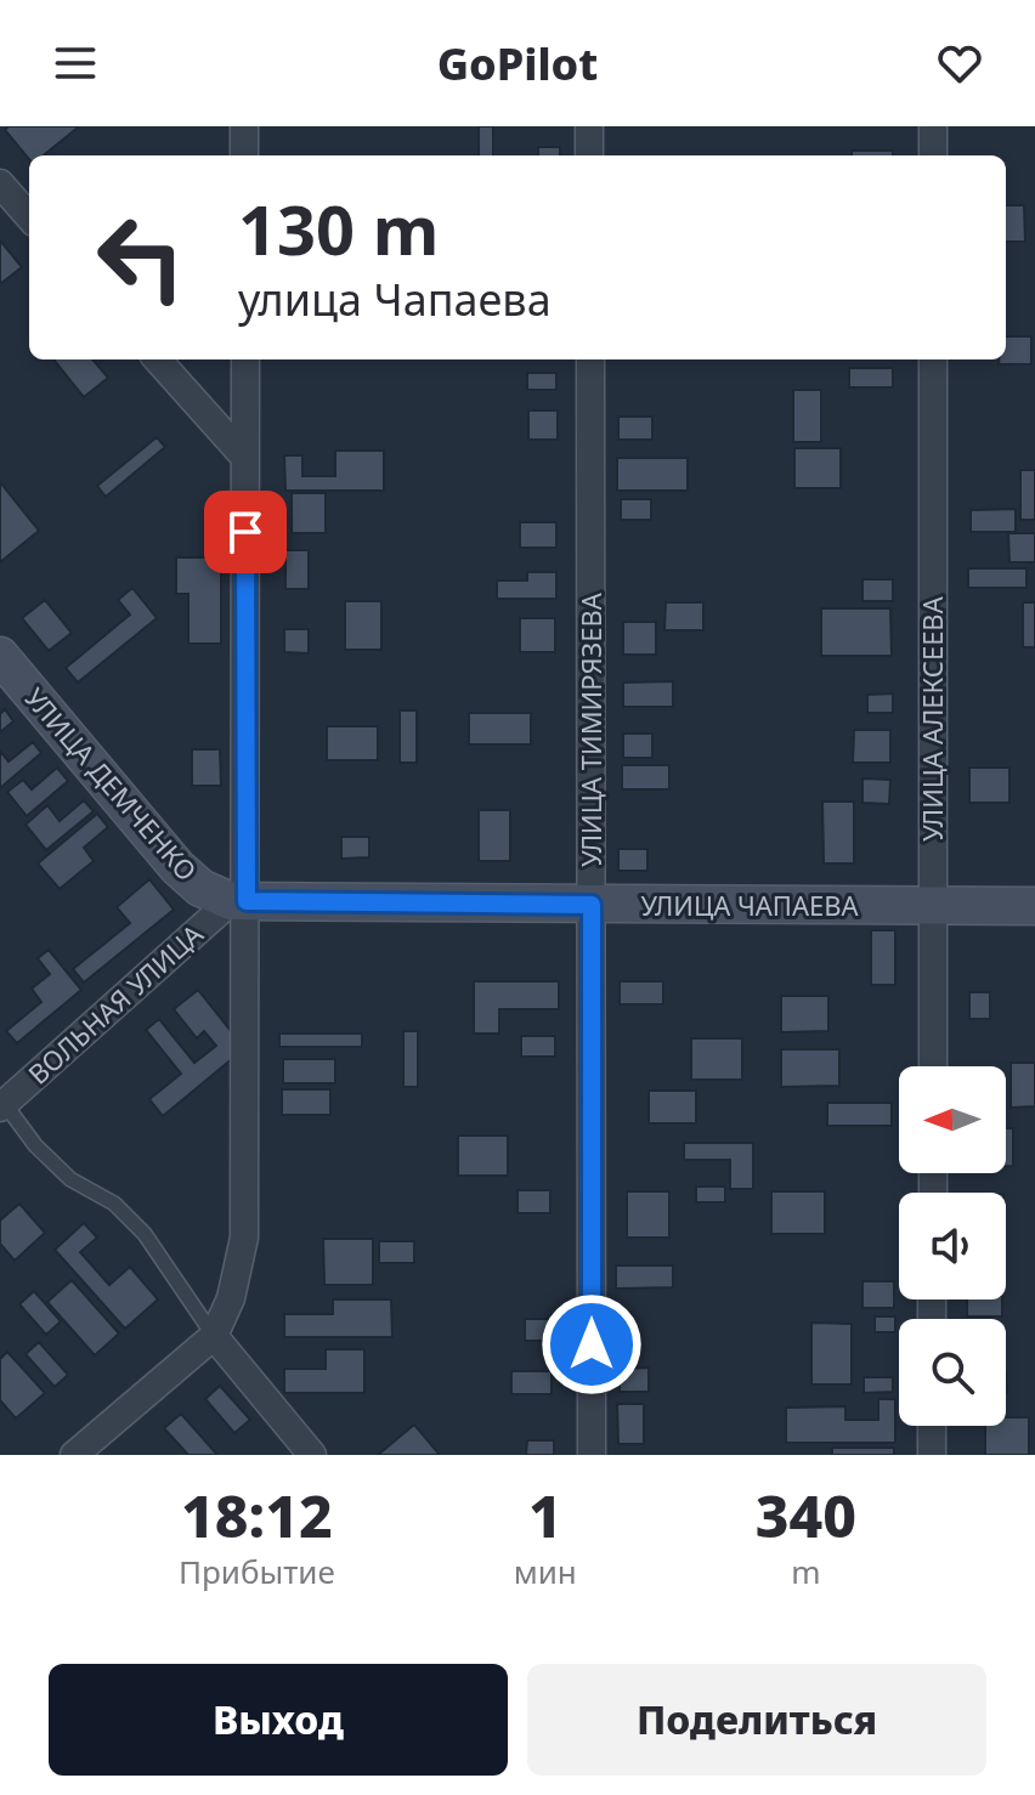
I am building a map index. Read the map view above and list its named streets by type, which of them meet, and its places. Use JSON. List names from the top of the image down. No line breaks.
{"streets":{"street":["УЛИЦА АЛЕКСЕЕВА","УЛИЦА ТИМИРЯЗЕВА","УЛИЦА ДЕМЧЕНКО","УЛИЦА ЧАПАЕВА","ВОЛЬНАЯ УЛИЦА"]},"crossings":[["УЛИЦА АЛЕКСЕЕВА","УЛИЦА ЧАПАЕВА"],["УЛИЦА ТИМИРЯЗЕВА","УЛИЦА ЧАПАЕВА"],["УЛИЦА ДЕМЧЕНКО","УЛИЦА ЧАПАЕВА"],["УЛИЦА ДЕМЧЕНКО","ВОЛЬНАЯ УЛИЦА"],["УЛИЦА ЧАПАЕВА","ВОЛЬНАЯ УЛИЦА"]],"north":"left","page":{"header":"GoPilot","turn":["130 m","улица Чапаева"],"eta":["18:12","Прибытие","1","мин","340","m"],"buttons":["Выход","Поделиться"]}}
